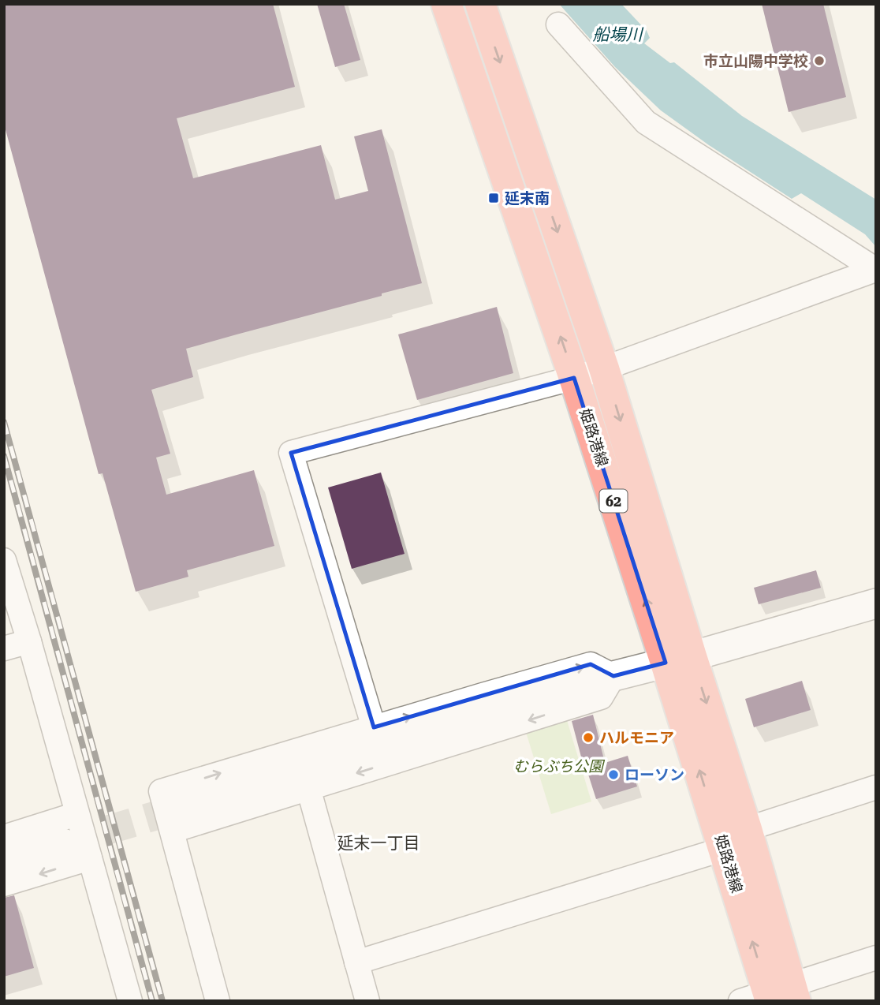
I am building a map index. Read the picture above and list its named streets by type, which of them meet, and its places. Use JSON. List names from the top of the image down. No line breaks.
{"streets":{"main road":["姫路港線","62"]},"districts":["延末一丁目"],"water":["船場川"],"parks":["むらぶち公園"],"places":{"other":["市立山陽中学校","ハルモニア","ローソン"],"transit":["延末南"]}}
